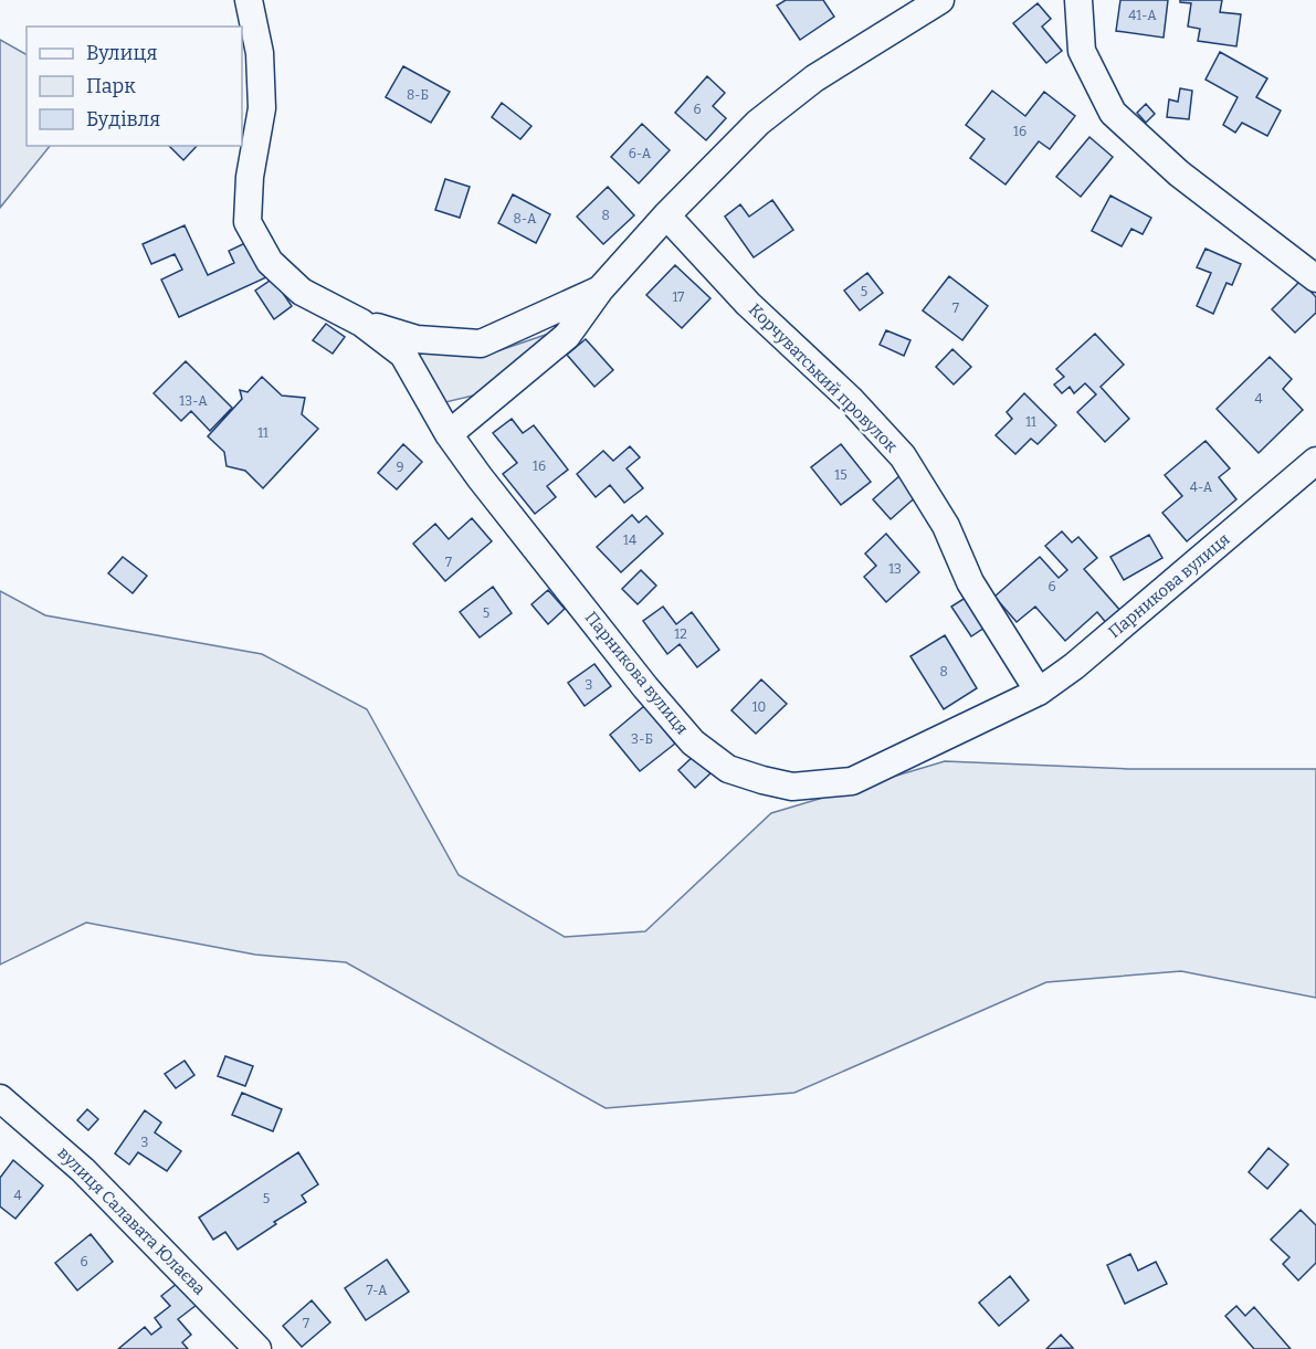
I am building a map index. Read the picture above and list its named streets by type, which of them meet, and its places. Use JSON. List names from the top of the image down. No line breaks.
{"streets":{"street":["Корчуватський провулок","Парникова вулиця","вулиця Салавата Юлаєва"]},"crossings":[["Корчуватський провулок","Парникова вулиця"]],"house_numbers":["41-А","8-Б","6","16","6-А","8","8-А","5","17","7","4","13-А","11","11","16","9","15","4-А","14","7","13","6","5","12","8","3","10","3-Б","3","4","5","6","7-А","7"],"legend":["Вулиця","Парк","Будівля"]}
